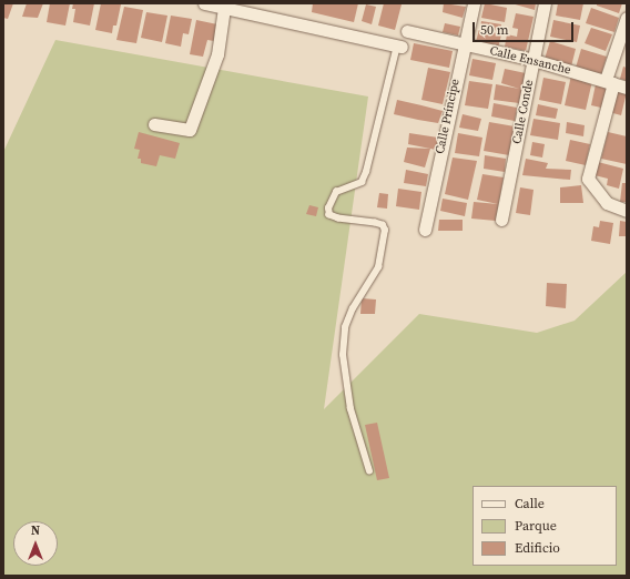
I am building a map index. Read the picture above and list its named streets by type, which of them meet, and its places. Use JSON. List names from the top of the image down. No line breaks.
{"streets":{"street":["Calle Ensanche","Calle Conde","Calle Príncipe"]},"crossings":[["Calle Ensanche","Calle Conde"],["Calle Ensanche","Calle Príncipe"]],"legend":["Calle","Parque","Edificio"],"scale_bar":"50 m","north":"top"}
